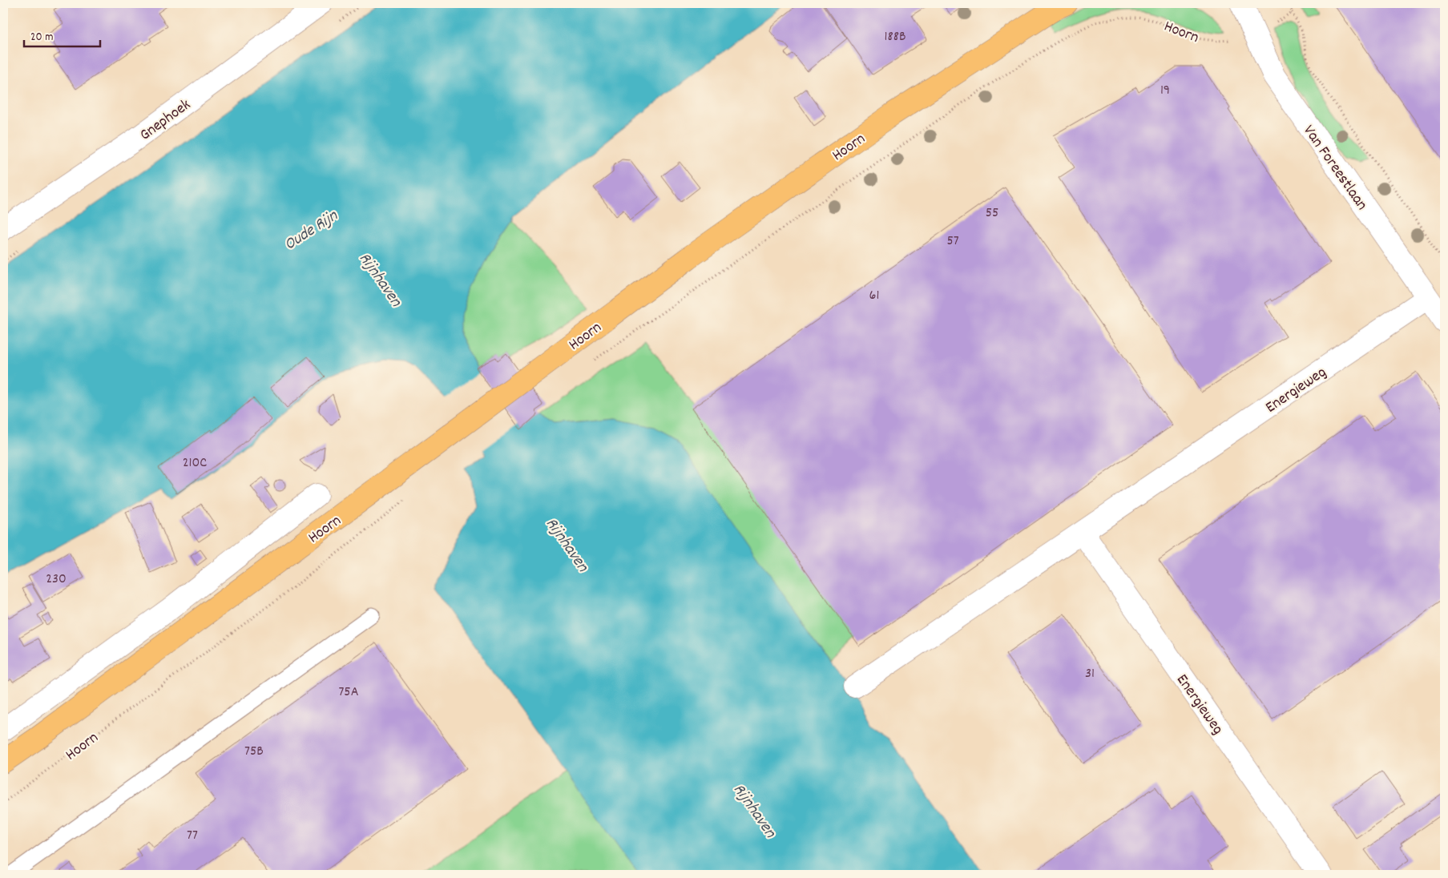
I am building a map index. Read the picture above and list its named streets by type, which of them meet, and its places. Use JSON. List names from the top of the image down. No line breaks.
{"streets":{"main road":["Hoorn"],"street":["Gnephoek","Van Foreestlaan","Energieweg"]},"crossings":[["Hoorn","Van Foreestlaan"],["Van Foreestlaan","Energieweg"]],"water":["Oude Rijn","Rijnhaven"],"house_numbers":["188B","19","55","57","61","210C","230","31","75A","75B","77"],"scale_bar":"20 m"}
